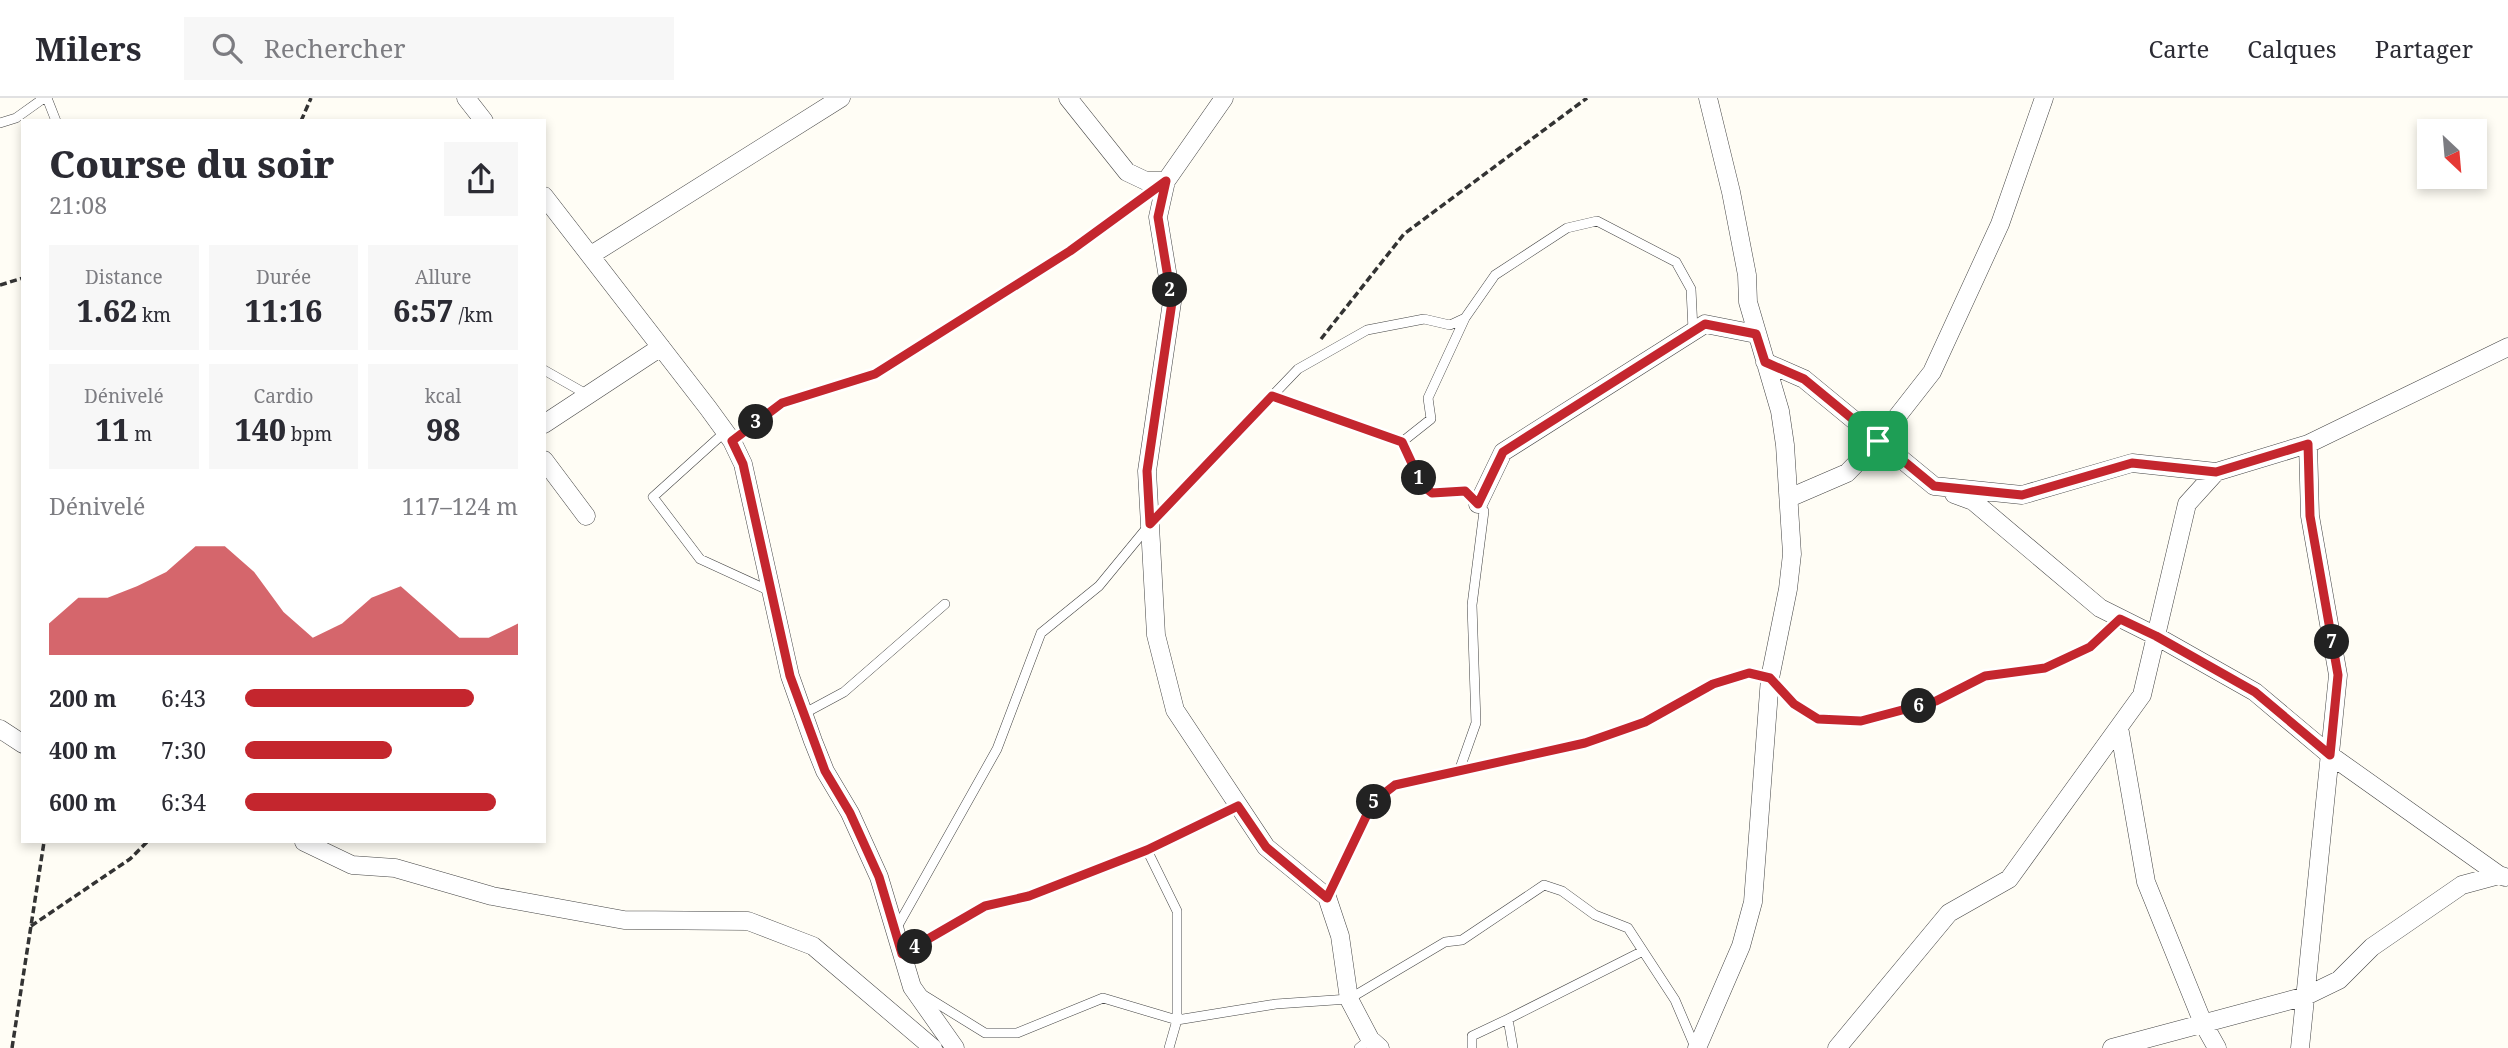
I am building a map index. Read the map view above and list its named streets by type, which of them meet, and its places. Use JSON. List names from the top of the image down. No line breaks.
{"north":"bottom right","page":{"header":"Milers","search":"Rechercher","nav":["Carte","Calques","Partager"],"heading":["Course du soir","21:08"],"stats":[["Distance","1.62 km"],["Durée","11:16"],["Allure","6:57 /km"],["Dénivelé","11 m"],["Cardio","140 bpm"],["kcal","98"]],"pins":["2","3","1","7","6","5","4"],"chart":["Dénivelé","117–124 m"],"list":[{"name":"200 m","note":"6:43"},{"name":"400 m","note":"7:30"},{"name":"600 m","note":"6:34"}]}}
